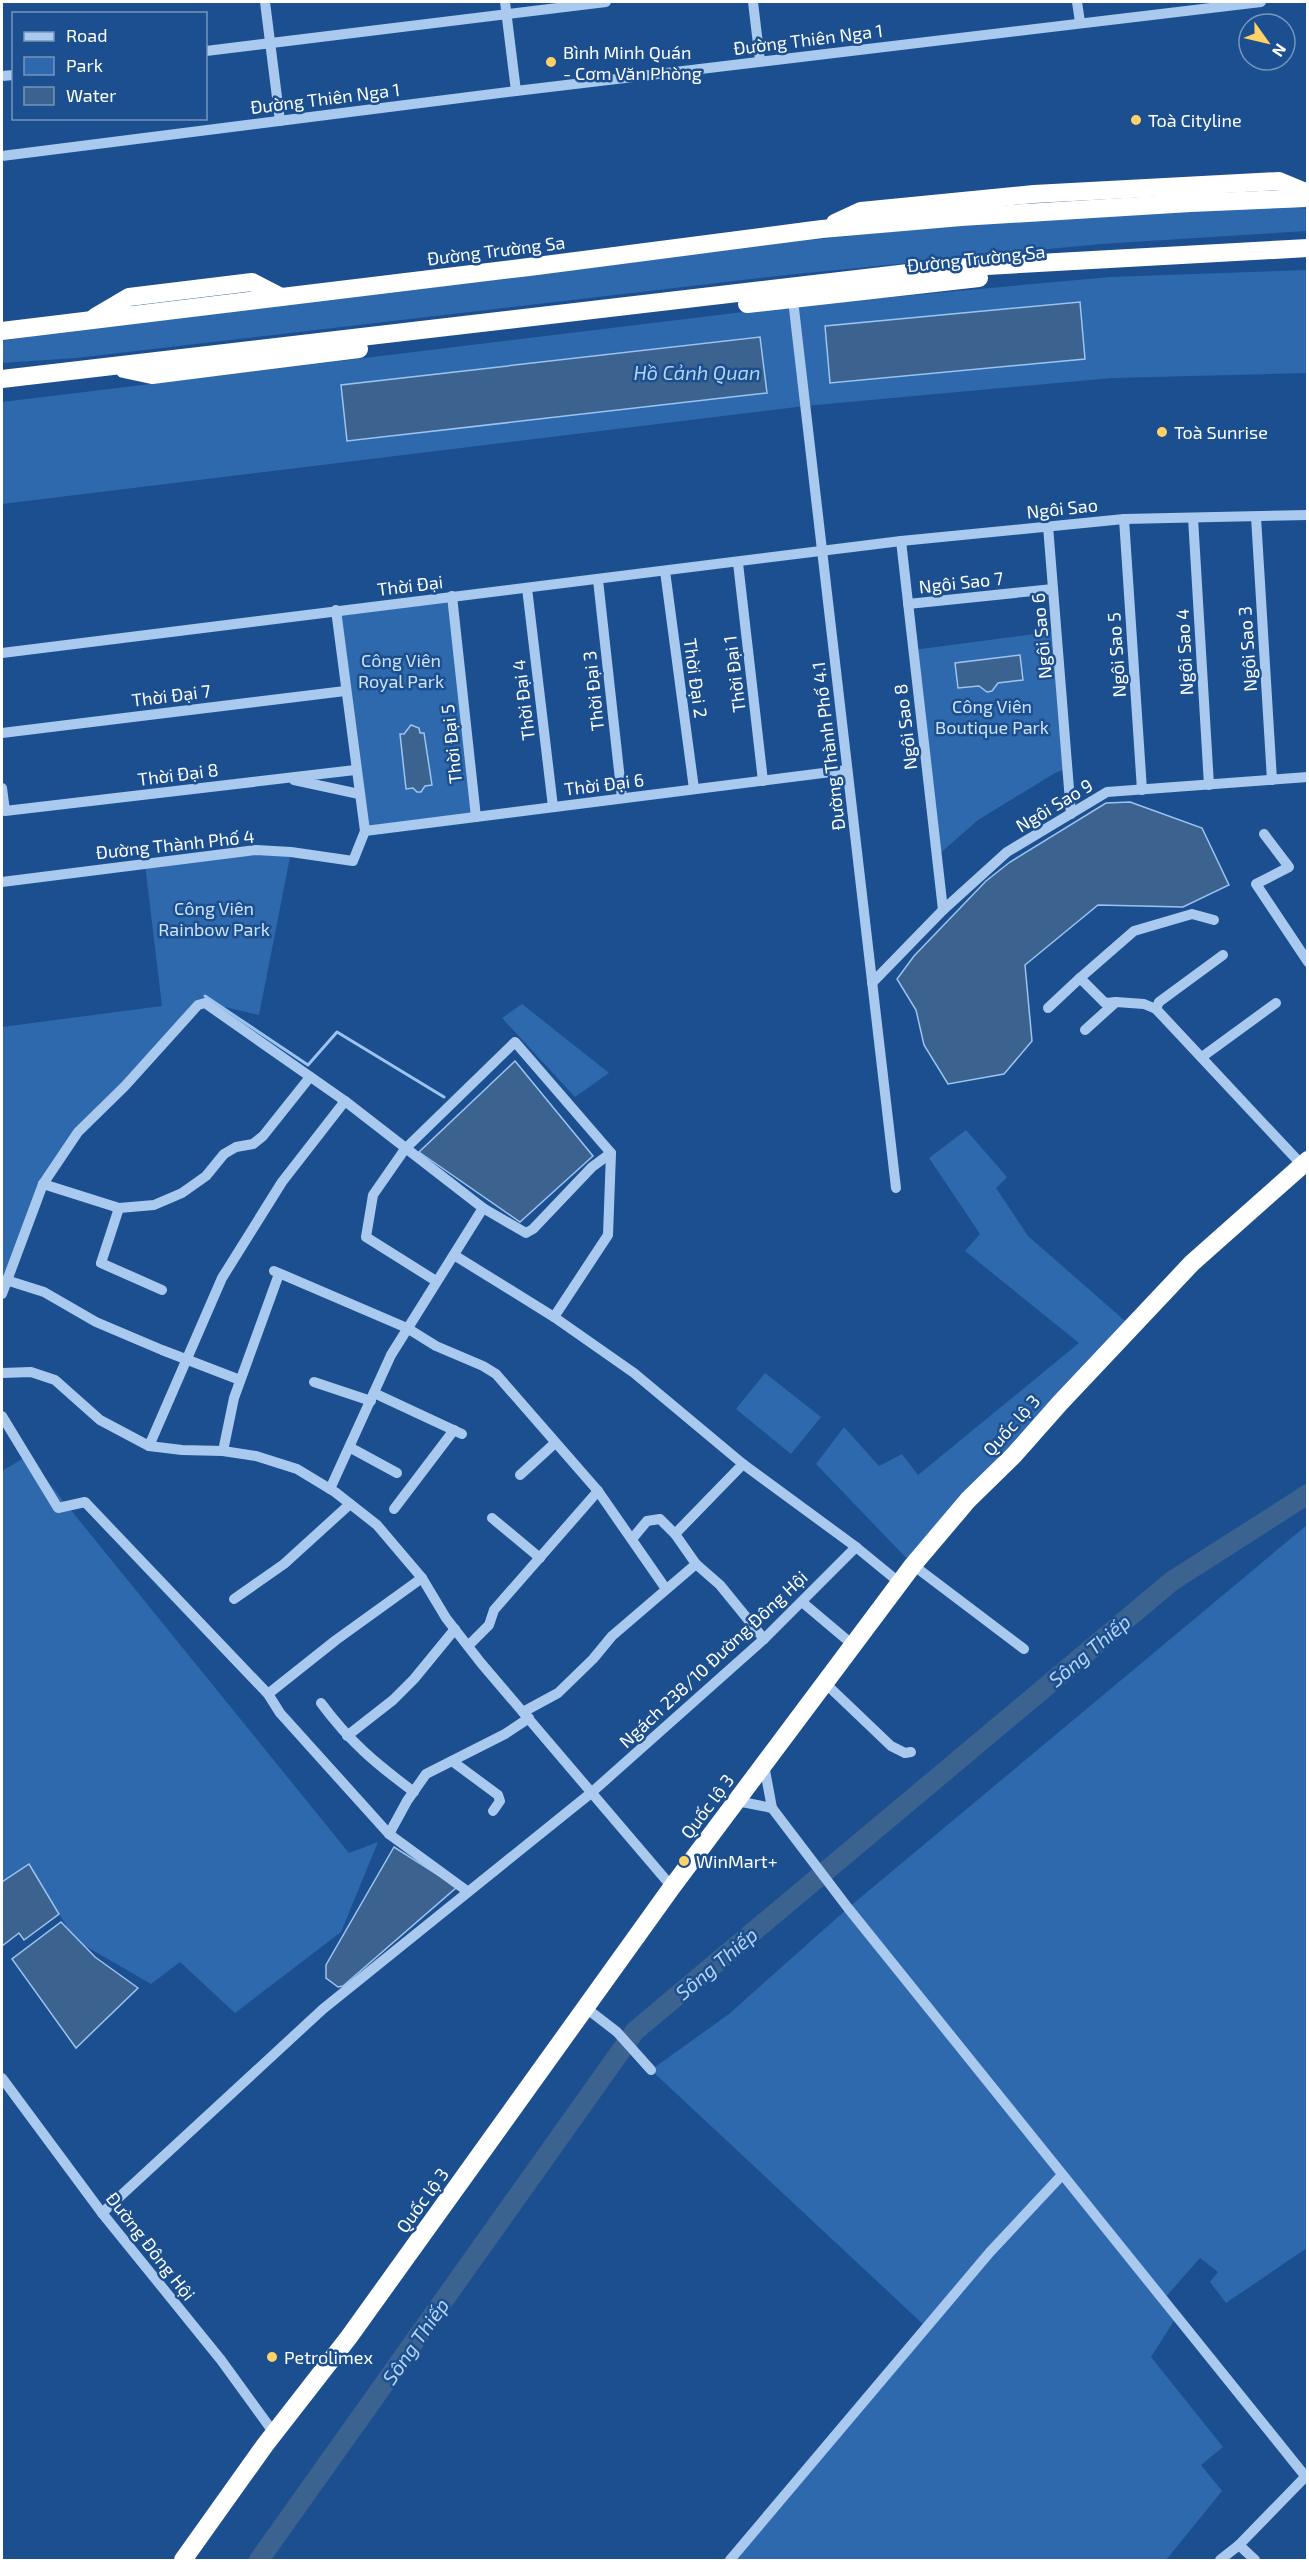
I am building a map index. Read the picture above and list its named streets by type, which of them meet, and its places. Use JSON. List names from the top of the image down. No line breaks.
{"streets":{"highway":["Đường Trường Sa","Quốc lộ 3"],"street":["Đường Thiên Nga 1","Ngôi Sao","Ngôi Sao 7","Thời Đại","Ngôi Sao 6","Ngôi Sao 3","Ngôi Sao 4","Ngôi Sao 5","Thời Đại 1","Thời Đại 2","Thời Đại 3","Thời Đại 7","Thời Đại 4","Ngôi Sao 8","Thời Đại 5","Đường Thành Phố 4.1","Thời Đại 8","Thời Đại 6","Ngôi Sao 9","Đường Thành Phố 4","Ngách 238/10 Đường Đông Hội","Đường Đông Hội"]},"crossings":[["Đường Trường Sa","Đường Thành Phố 4.1"],["Ngôi Sao","Thời Đại"],["Ngôi Sao","Ngôi Sao 6"],["Ngôi Sao","Ngôi Sao 3"],["Ngôi Sao","Ngôi Sao 4"],["Ngôi Sao","Ngôi Sao 5"],["Ngôi Sao","Ngôi Sao 8"],["Ngôi Sao","Đường Thành Phố 4.1"],["Ngôi Sao 7","Ngôi Sao 6"],["Ngôi Sao 7","Ngôi Sao 8"],["Thời Đại","Thời Đại 1"],["Thời Đại","Thời Đại 2"],["Thời Đại","Thời Đại 3"],["Thời Đại","Thời Đại 4"],["Thời Đại","Thời Đại 5"],["Thời Đại","Đường Thành Phố 4.1"],["Ngôi Sao 6","Ngôi Sao 9"],["Ngôi Sao 3","Ngôi Sao 9"],["Ngôi Sao 4","Ngôi Sao 9"],["Ngôi Sao 5","Ngôi Sao 9"],["Thời Đại 1","Thời Đại 6"],["Thời Đại 2","Thời Đại 6"],["Thời Đại 3","Thời Đại 6"],["Thời Đại 4","Thời Đại 6"],["Ngôi Sao 8","Ngôi Sao 9"],["Thời Đại 5","Thời Đại 6"],["Đường Thành Phố 4.1","Thời Đại 6"],["Đường Thành Phố 4.1","Ngôi Sao 9"],["Thời Đại 6","Đường Thành Phố 4"],["Quốc lộ 3","Đường Đông Hội"],["Ngách 238/10 Đường Đông Hội","Đường Đông Hội"]],"water":["Hồ Cảnh Quan","Sông Thiếp"],"parks":["Công Viên Royal Park","Công Viên Boutique Park","Công Viên Rainbow Park"],"places":["Bình Minh Quán - Cơm Văn Phòng","Toà Cityline","Toà Sunrise","WinMart+","Petrolimex"],"legend":["Road","Park","Water"],"north":"bottom right"}
